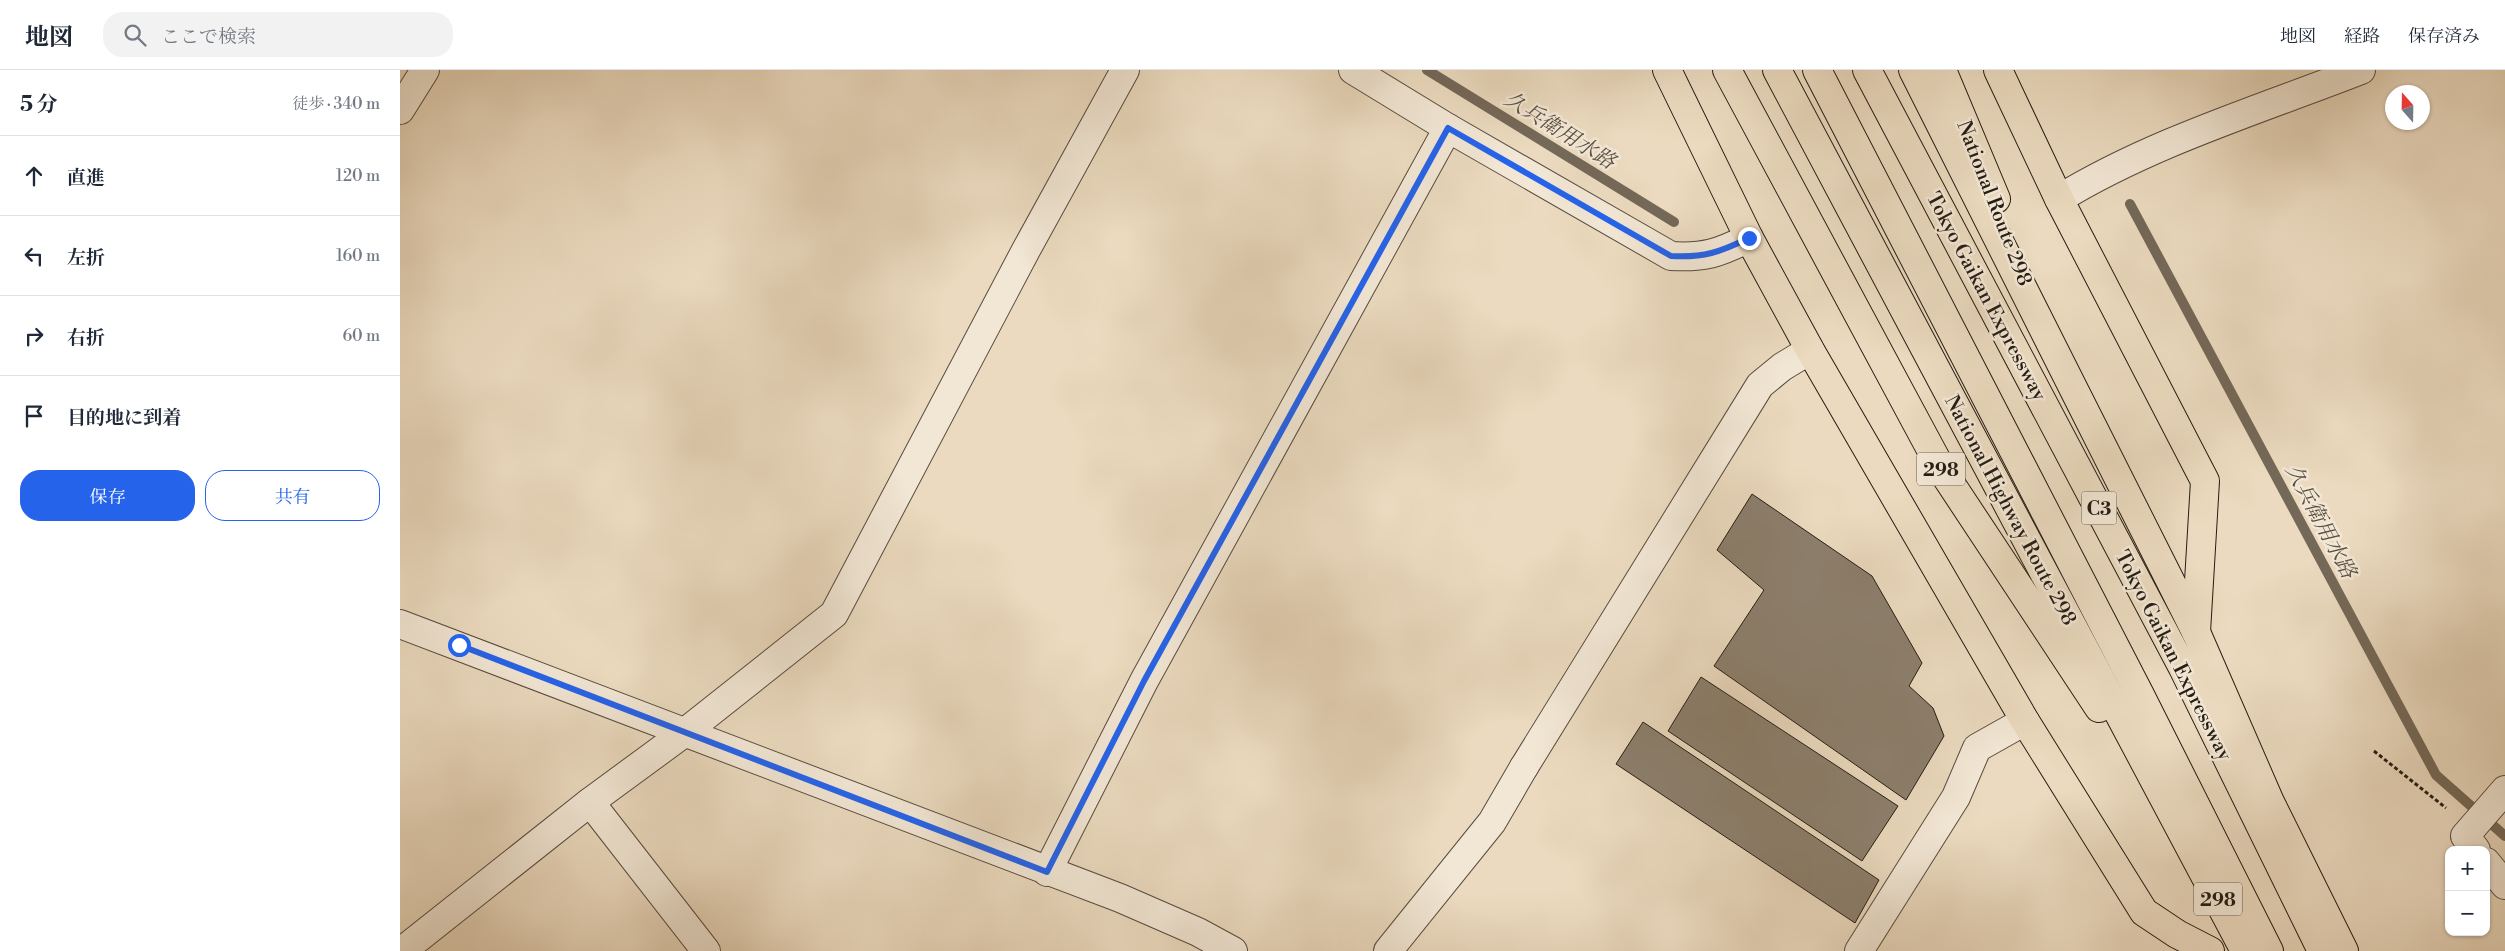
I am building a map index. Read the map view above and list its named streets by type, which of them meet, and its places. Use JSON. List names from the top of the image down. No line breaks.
{"streets":{"highway":["National Route 298","Tokyo Gaikan Expressway","298","C3","National Highway Route 298"]},"crossings":[["298","National Highway Route 298"]],"water":["久兵衛用水路"],"north":"top","page":{"header":"地図","search":"ここで検索","nav":["地図","経路","保存済み"],"heading":["5 分","徒歩 · 340 m"],"list":[["直進","120 m"],["左折","160 m"],["右折","60 m"],"目的地に到着"],"buttons":["保存","共有"],"map_buttons":["+","−"]}}
